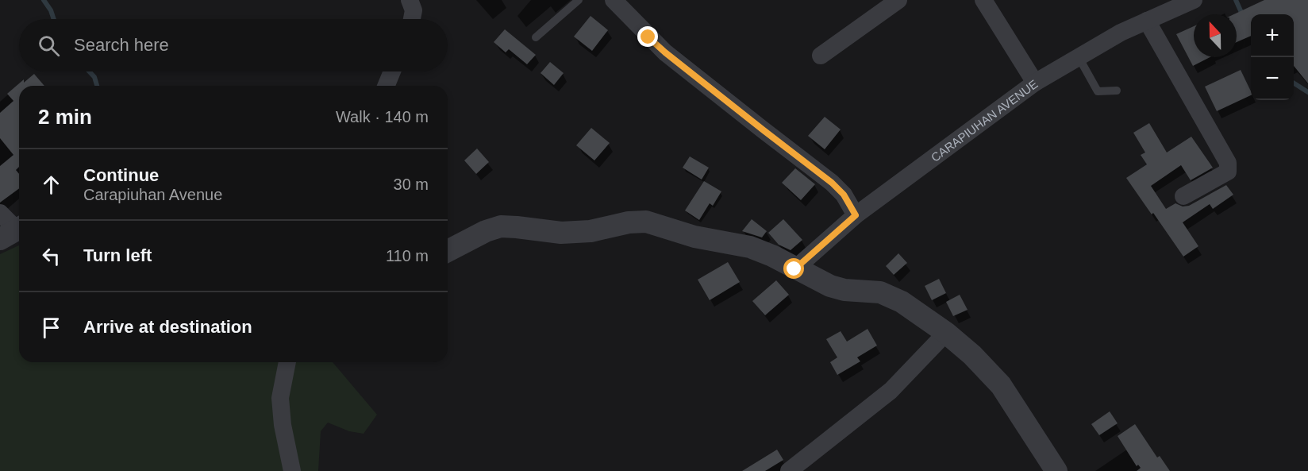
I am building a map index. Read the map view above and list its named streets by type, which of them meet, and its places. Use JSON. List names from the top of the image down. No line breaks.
{"streets":{"street":["CARAPIUHAN AVENUE"]},"north":"top","page":{"map_buttons":["+","−"],"search":"Search here","heading":["2 min","Walk · 140 m"],"list":[["Continue","Carapiuhan Avenue","30 m"],["Turn left","110 m"],"Arrive at destination"]}}
